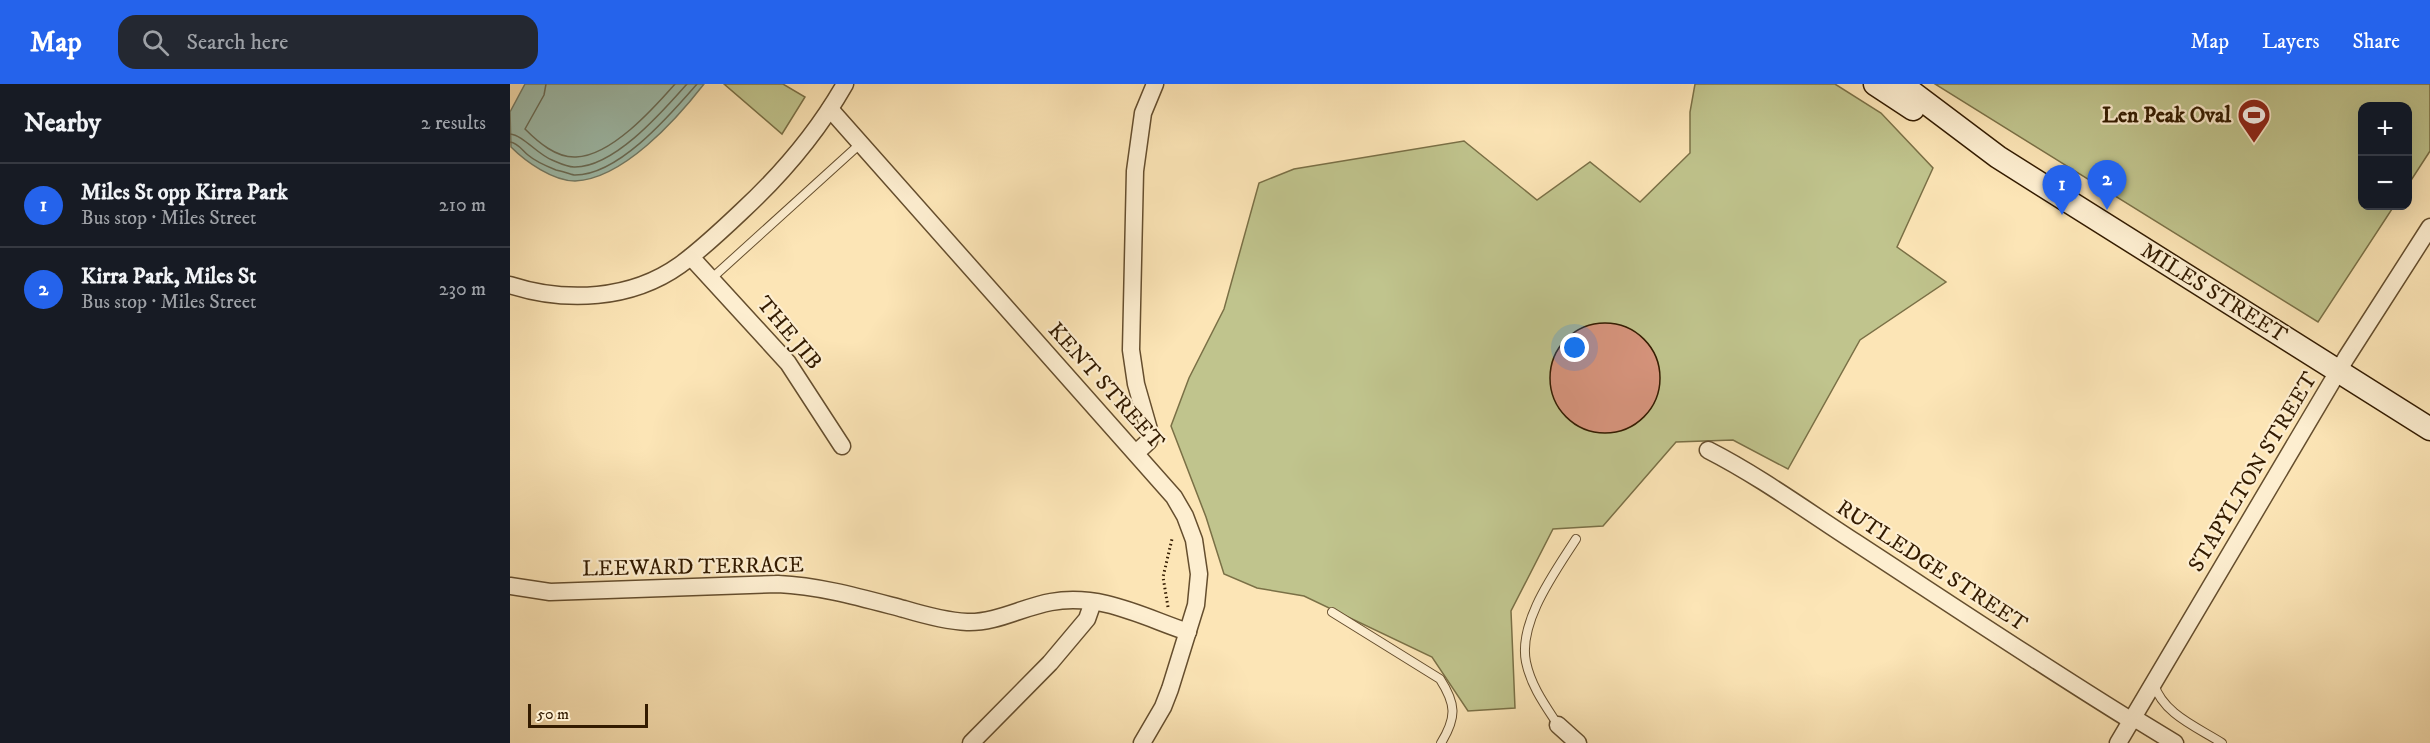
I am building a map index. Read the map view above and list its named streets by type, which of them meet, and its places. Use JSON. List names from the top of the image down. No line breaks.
{"streets":{"street":["MILES STREET","THE JIB","KENT STREET","STAPYLTON STREET","RUTLEDGE STREET","LEEWARD TERRACE"]},"crossings":[["MILES STREET","STAPYLTON STREET"],["KENT STREET","LEEWARD TERRACE"],["STAPYLTON STREET","RUTLEDGE STREET"]],"places":{"sports":["Len Peak Oval"]},"scale_bar":"50 m","page":{"header":"Map","search":"Search here","nav":["Map","Layers","Share"],"heading":["Nearby","2 results"],"map_buttons":["+","−"],"pins":["2","1"],"list":[{"mark":"1","name":"Miles St opp Kirra Park","note":"Bus stop · Miles Street","value":"210 m"},{"mark":"2","name":"Kirra Park, Miles St","note":"Bus stop · Miles Street","value":"230 m"}],"scale":"50 m"}}
